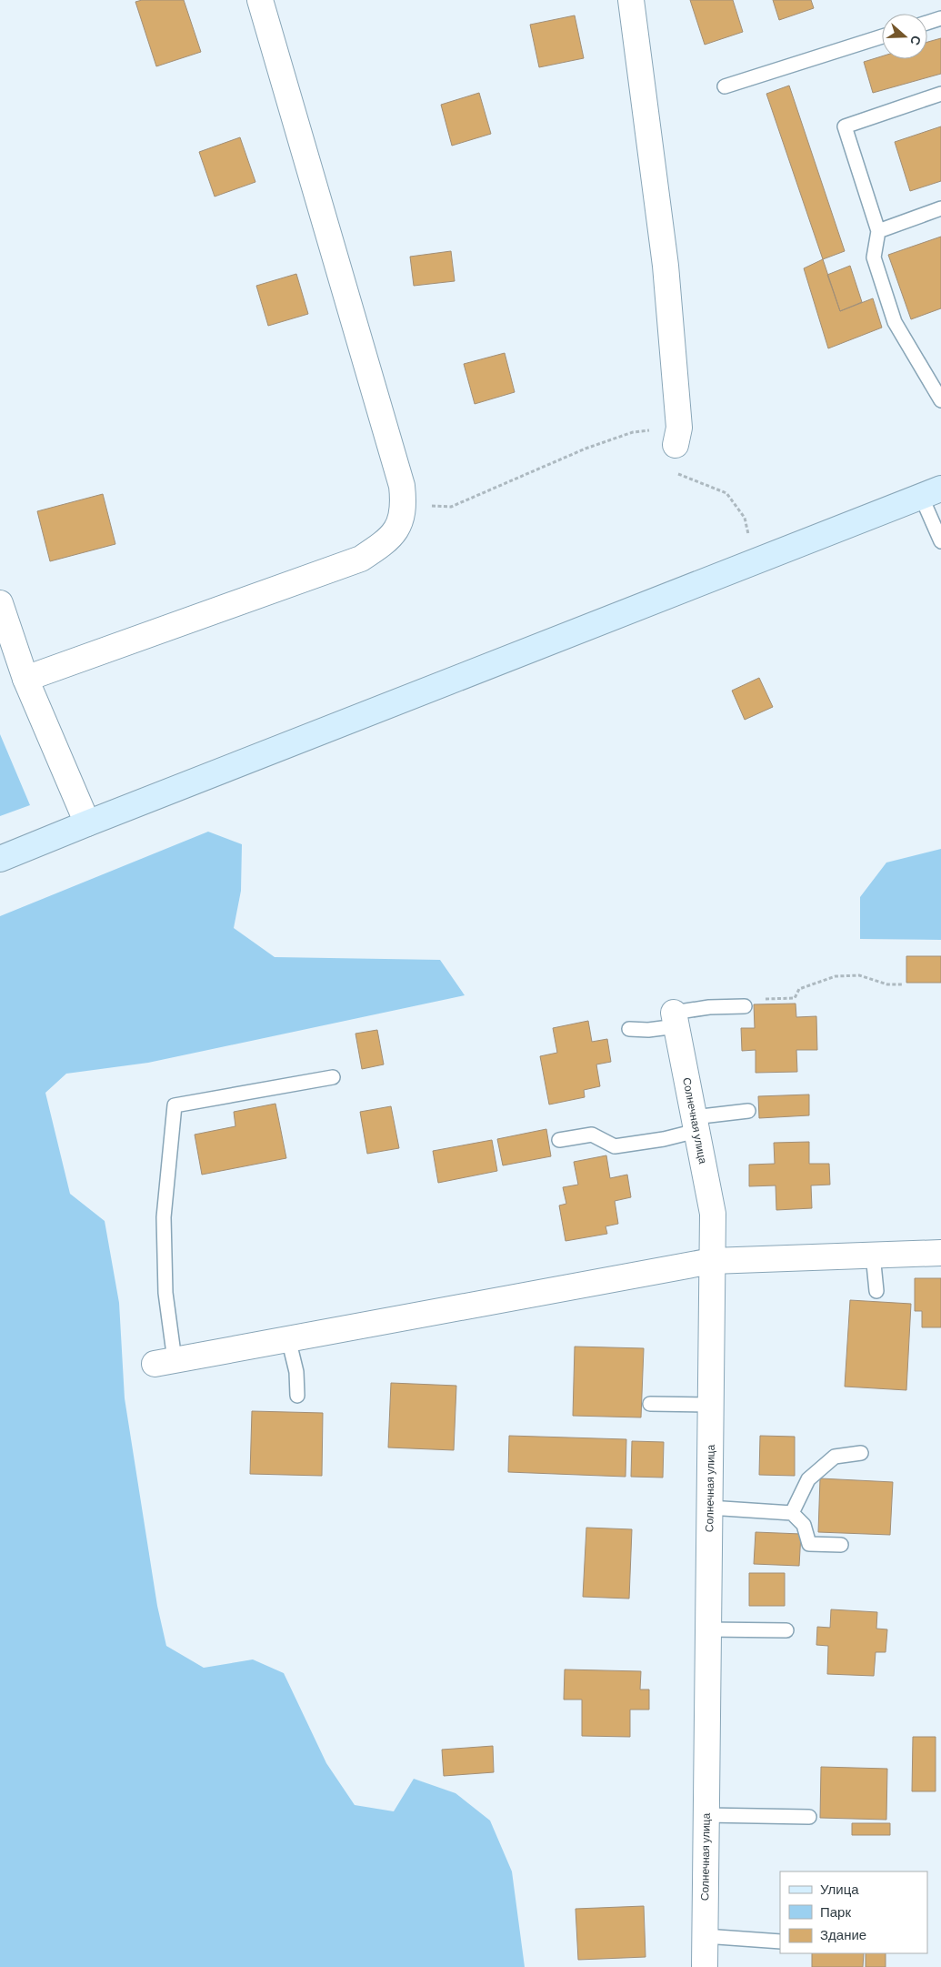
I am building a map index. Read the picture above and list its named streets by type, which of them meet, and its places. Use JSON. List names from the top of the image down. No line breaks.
{"streets":{"street":["Солнечная улица"]},"legend":["Улица","Парк","Здание"],"north":"right"}
